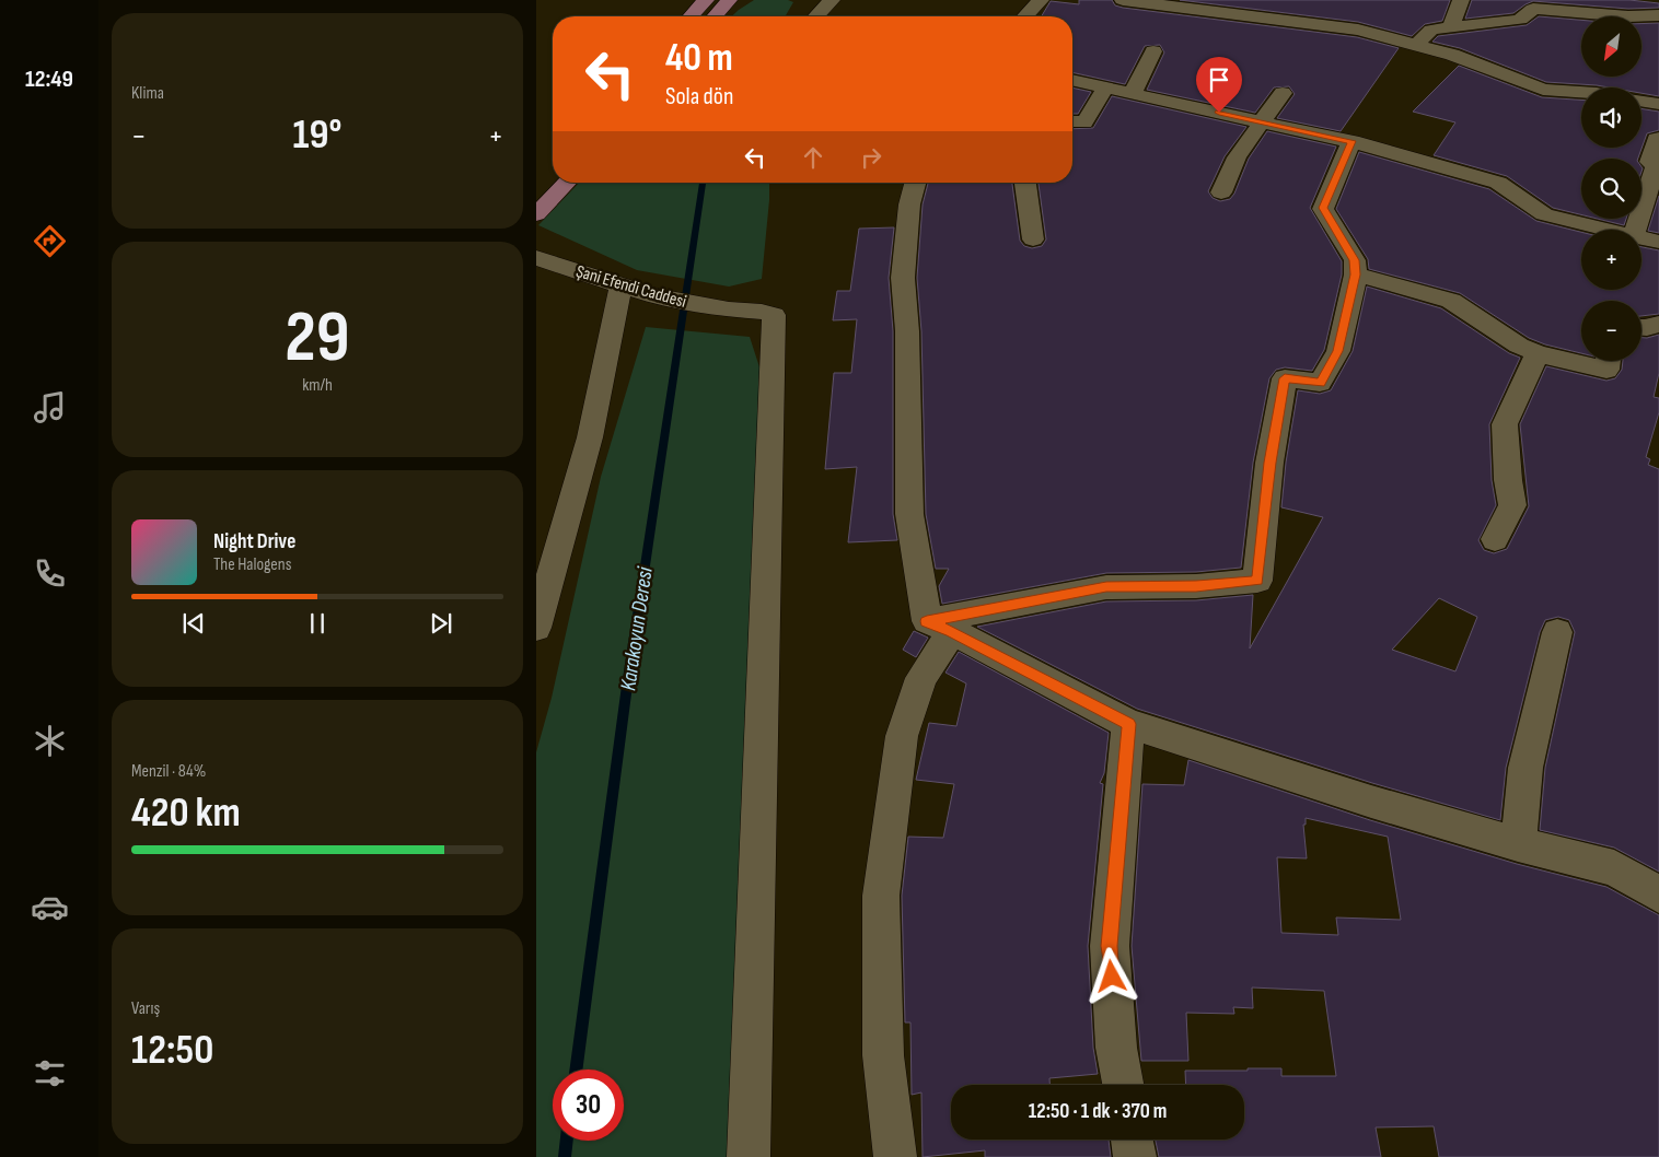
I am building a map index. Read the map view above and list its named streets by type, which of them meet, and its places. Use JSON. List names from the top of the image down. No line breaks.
{"streets":{"street":["Şani Efendi Caddesi"]},"water":["Karakoyun Deresi"],"north":"bottom left","page":{"tabs":"12:49","tile":["Klima",["29","km/h"],["Menzil · 84%","420 km"],["Varış","12:50"]],"map_buttons":["+","−"],"turn":["40 m","Sola dön"],"heat":["−","19°","+"],"song":["Night Drive","The Halogens"],"limit":"30","trip":"12:50 · 1 dk · 370 m"}}
